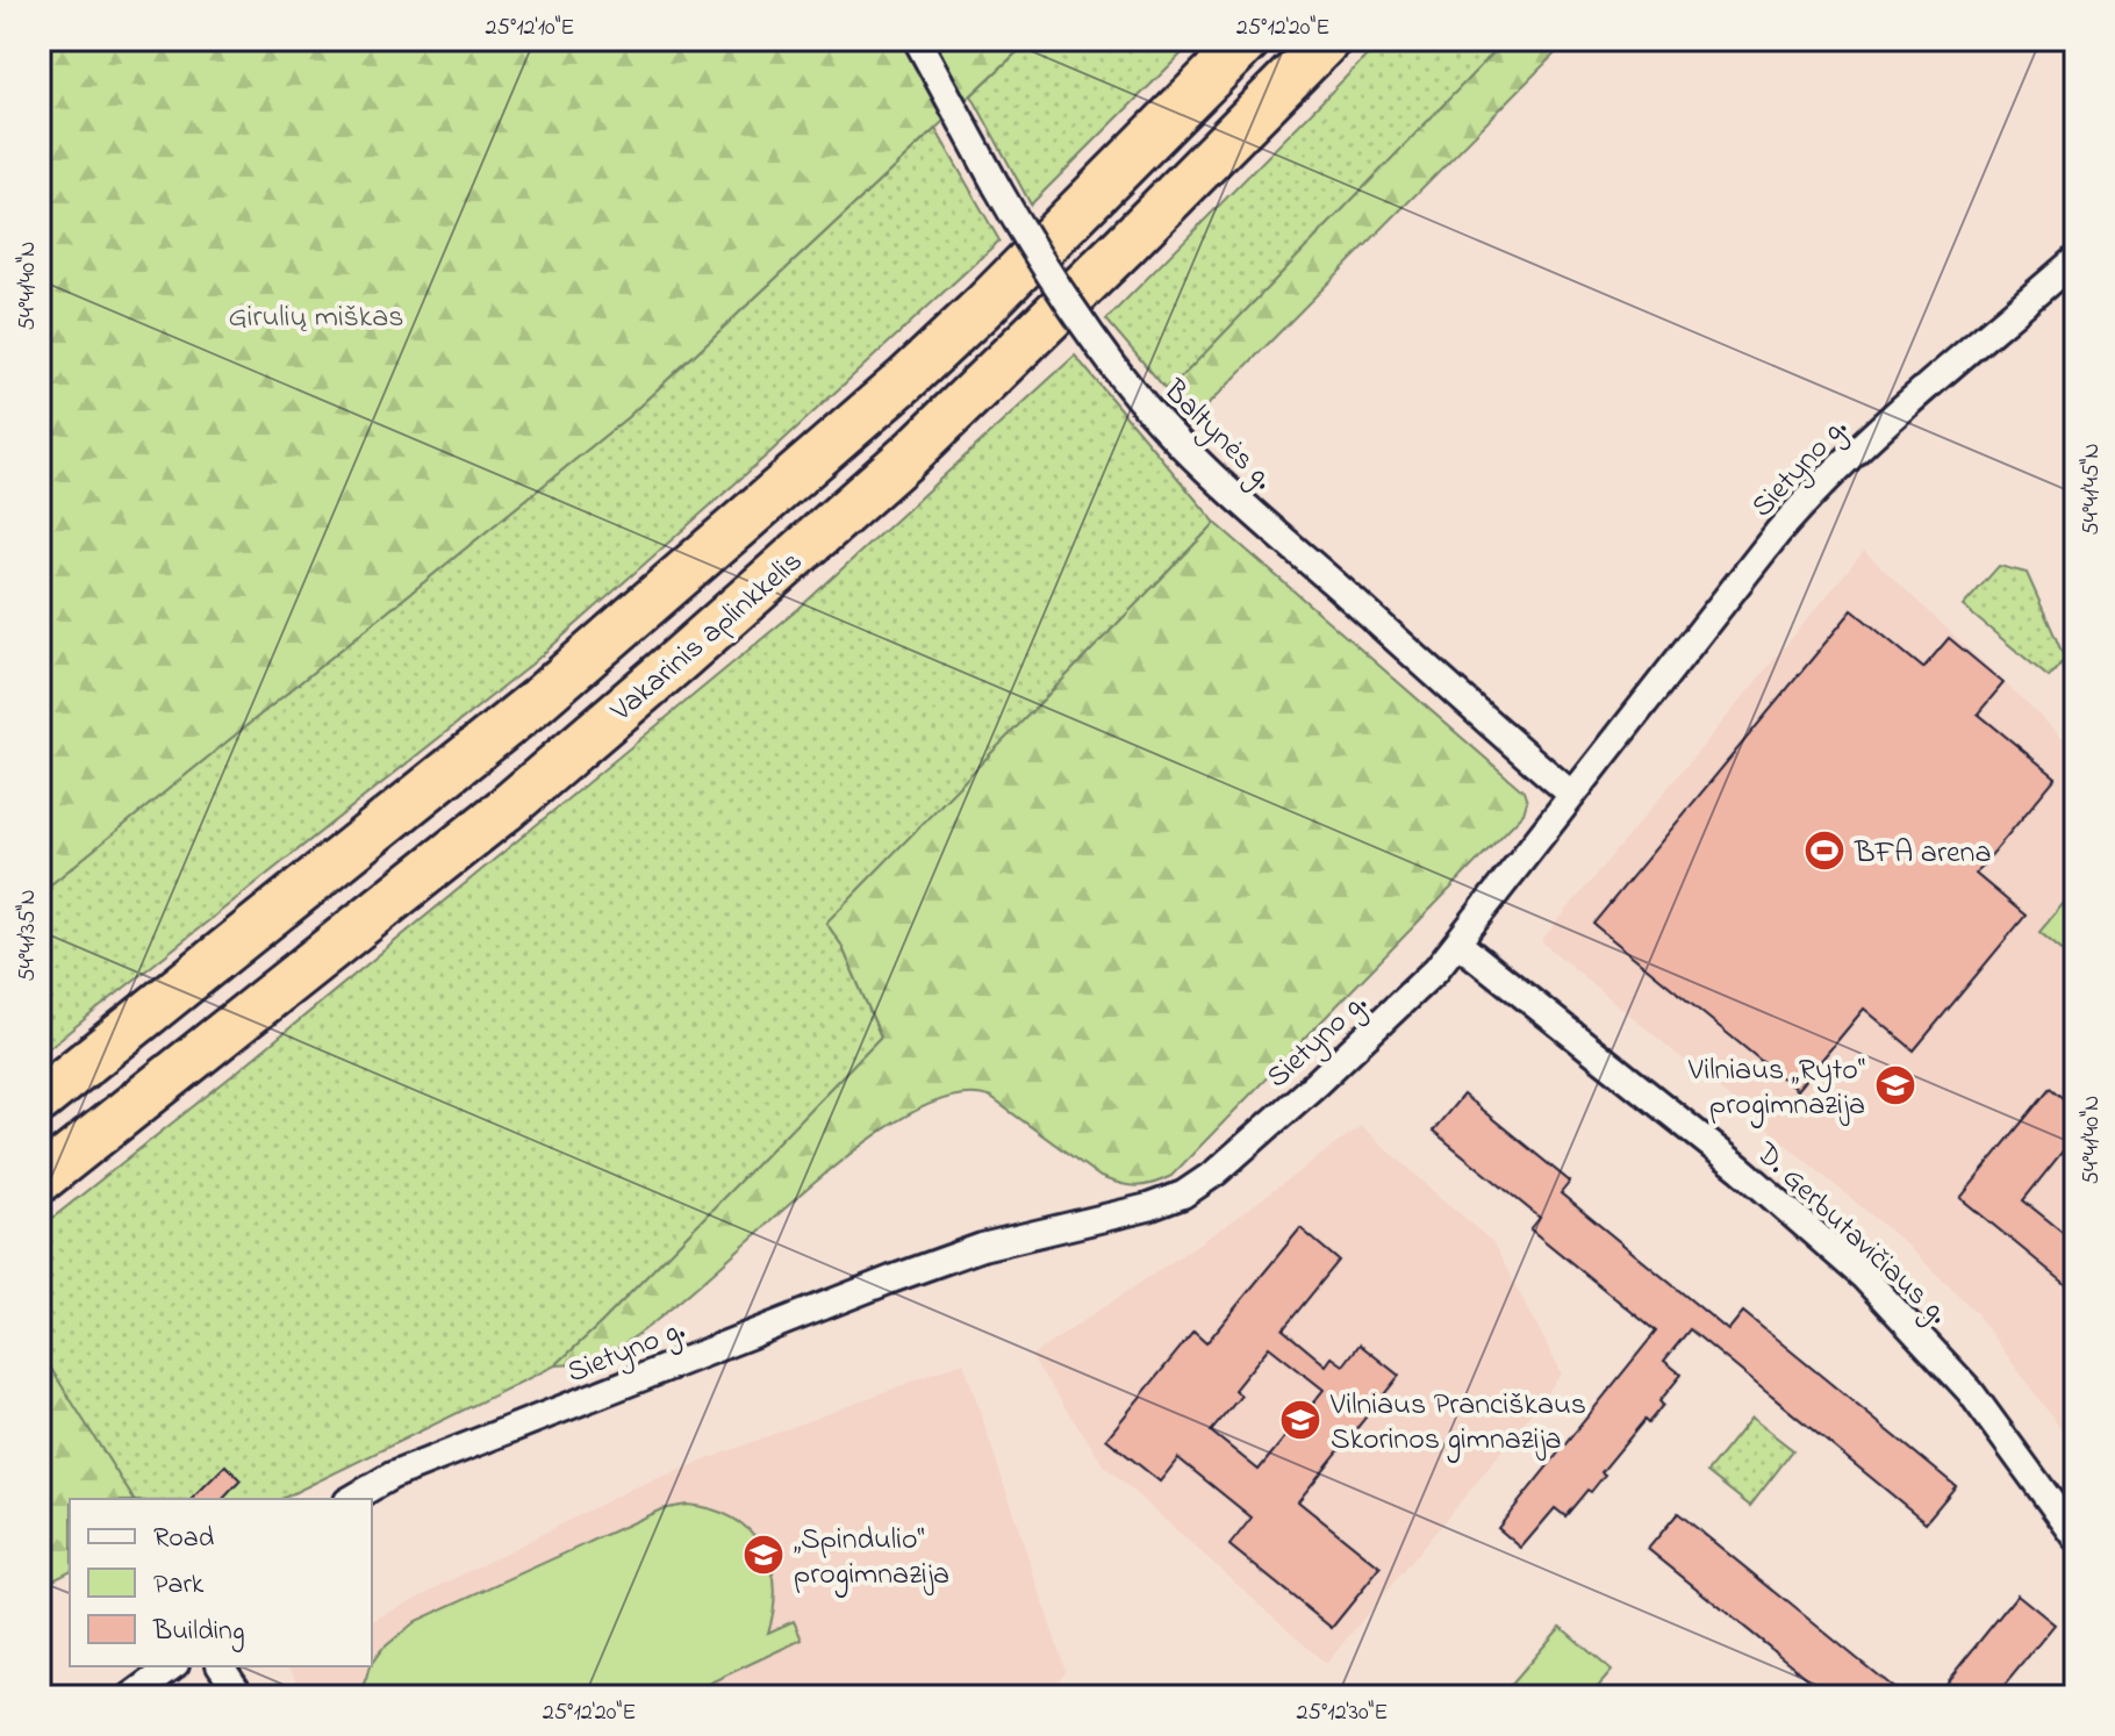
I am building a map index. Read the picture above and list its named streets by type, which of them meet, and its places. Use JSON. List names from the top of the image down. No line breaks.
{"streets":{"highway":["Vakarinis aplinkkelis"],"street":["Baltynės g.","Sietyno g.","D. Gerbutavičiaus g."]},"crossings":[["Baltynės g.","Sietyno g."],["Sietyno g.","D. Gerbutavičiaus g."]],"parks":["Girulių miškas"],"places":{"sports":["BFA arena"],"school or university":["Vilniaus „Ryto“ progimnazija","Vilniaus Pranciškaus Skorinos gimnazija","„Spindulio“ progimnazija"]},"legend":["Road","Park","Building"],"coordinates":["25°12'10\"E","25°12'20\"E","54°41'40\"N","54°41'45\"N","54°41'35\"N","25°12'30\"E"]}
